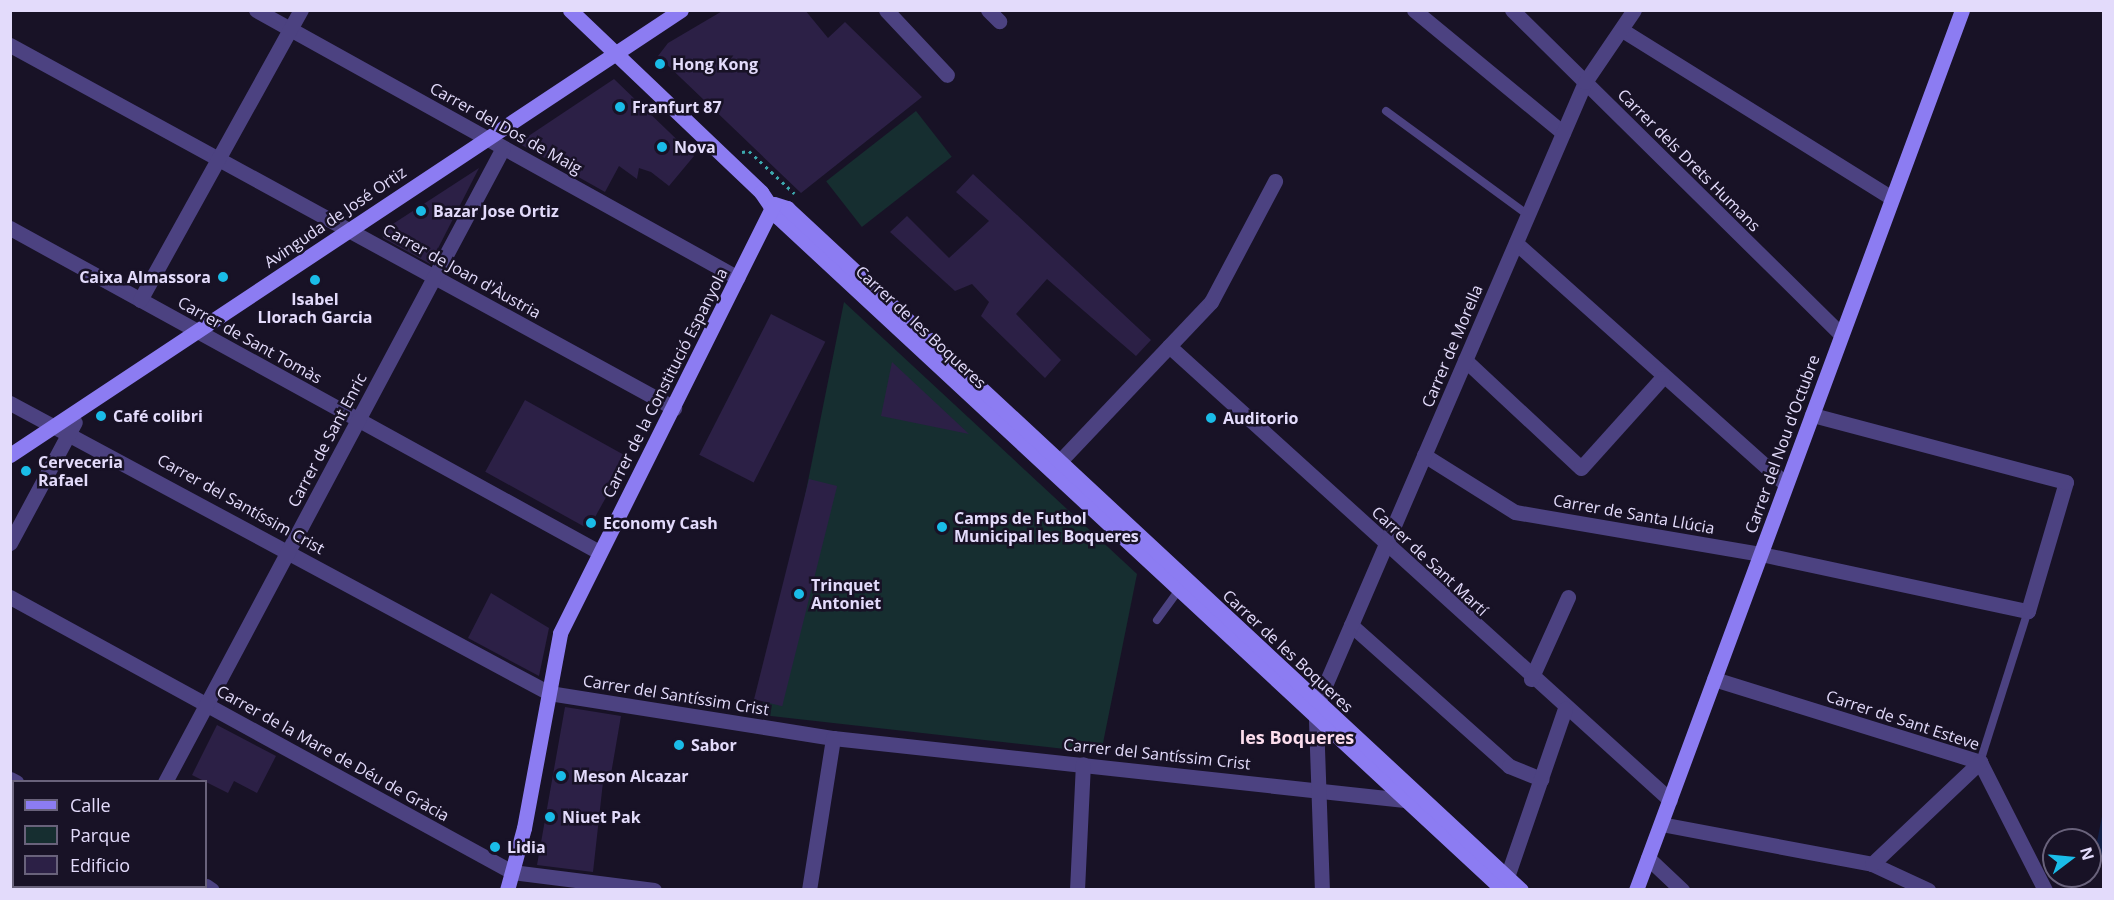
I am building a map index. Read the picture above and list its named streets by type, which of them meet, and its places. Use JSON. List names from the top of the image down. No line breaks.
{"streets":{"street":["Carrer del Dos de Maig","Carrer dels Drets Humans","Avinguda de José Ortiz","Carrer de Joan d'Àustria","Carrer de les Boqueres","Carrer de Sant Tomàs","Carrer de Morella","Carrer de la Constitució Espanyola","Carrer de Sant Enric","Carrer del Nou d'Octubre","Carrer del Santíssim Crist","Carrer de Santa Llúcia","Carrer de Sant Martí","Carrer de Sant Esteve","Carrer de la Mare de Déu de Gràcia"]},"crossings":[["Carrer del Dos de Maig","Avinguda de José Ortiz"],["Carrer del Dos de Maig","Carrer de la Constitució Espanyola"],["Carrer del Dos de Maig","Carrer de Sant Enric"],["Carrer dels Drets Humans","Carrer de Morella"],["Carrer dels Drets Humans","Carrer del Nou d'Octubre"],["Avinguda de José Ortiz","Carrer de Joan d'Àustria"],["Avinguda de José Ortiz","Carrer de les Boqueres"],["Avinguda de José Ortiz","Carrer de Sant Tomàs"],["Avinguda de José Ortiz","Carrer del Santíssim Crist"],["Carrer de Joan d'Àustria","Carrer de la Constitució Espanyola"],["Carrer de Joan d'Àustria","Carrer de Sant Enric"],["Carrer de les Boqueres","Carrer de Morella"],["Carrer de les Boqueres","Carrer de la Constitució Espanyola"],["Carrer de les Boqueres","Carrer del Santíssim Crist"],["Carrer de Sant Tomàs","Carrer de la Constitució Espanyola"],["Carrer de Sant Tomàs","Carrer de Sant Enric"],["Carrer de Morella","Carrer de Santa Llúcia"],["Carrer de Morella","Carrer de Sant Martí"],["Carrer de la Constitució Espanyola","Carrer del Santíssim Crist"],["Carrer de la Constitució Espanyola","Carrer de la Mare de Déu de Gràcia"],["Carrer de Sant Enric","Carrer del Santíssim Crist"],["Carrer de Sant Enric","Carrer de la Mare de Déu de Gràcia"],["Carrer del Nou d'Octubre","Carrer de Santa Llúcia"],["Carrer del Nou d'Octubre","Carrer de Sant Martí"],["Carrer del Nou d'Octubre","Carrer de Sant Esteve"]],"districts":["les Boqueres"],"places":["Hong Kong","Franfurt 87","Nova","Bazar Jose Ortiz","Caixa Almassora","Isabel Llorach Garcia","Café colibri","Auditorio","Cerveceria Rafael","Economy Cash","Camps de Futbol Municipal les Boqueres","Trinquet Antoniet","Sabor","Meson Alcazar","Niuet Pak","Lidia"],"legend":["Calle","Parque","Edificio"],"north":"right"}
